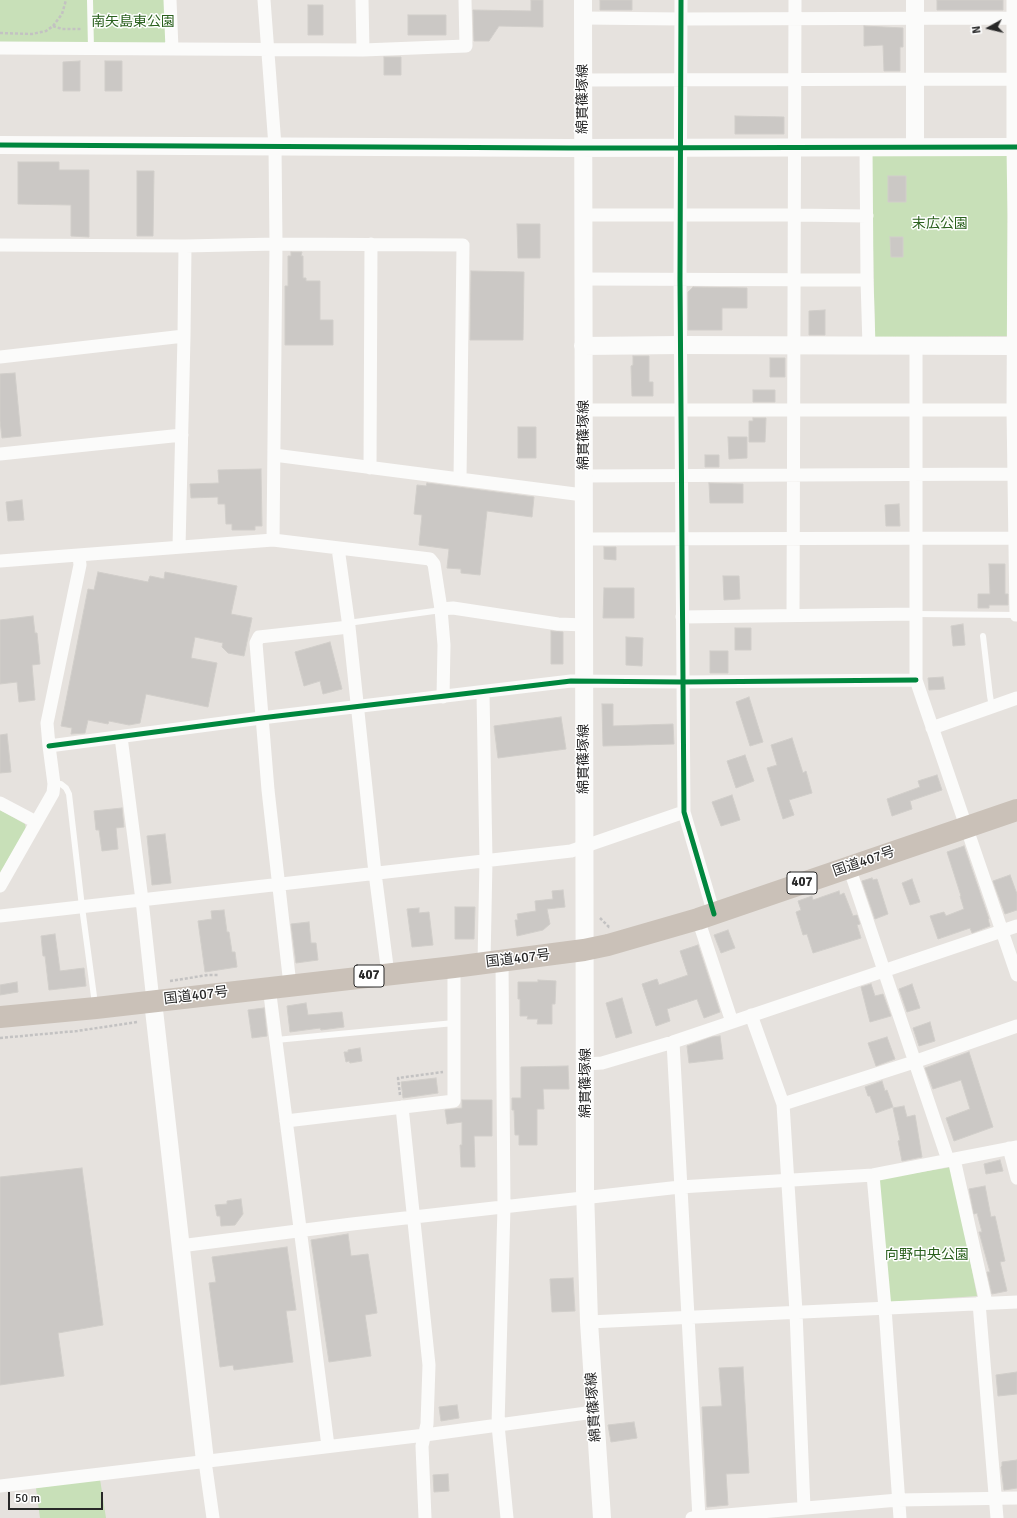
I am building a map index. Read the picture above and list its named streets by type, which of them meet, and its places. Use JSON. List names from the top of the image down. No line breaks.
{"streets":{"highway":["国道407号","407"],"street":["綿貫篠塚線"]},"crossings":[["綿貫篠塚線","国道407号"]],"parks":["南矢島東公園","末広公園","向野中央公園"],"scale_bar":"50 m","north":"left"}
